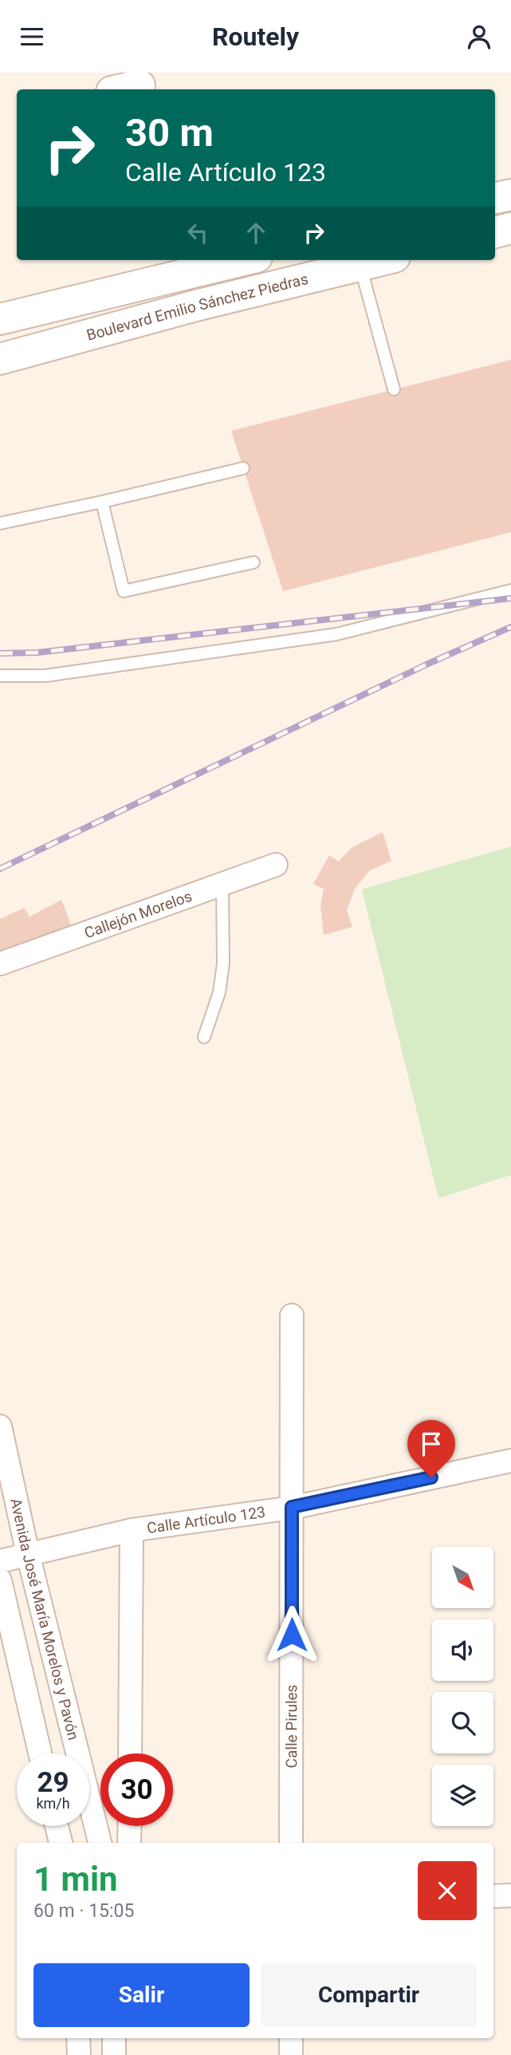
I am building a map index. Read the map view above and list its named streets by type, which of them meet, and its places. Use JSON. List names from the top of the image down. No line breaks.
{"streets":{"main road":["Boulevard Emilio Sánchez Piedras"],"street":["Callejón Morelos","Calle Artículo 123","Avenida José María Morelos y Pavón","Calle Pirules"]},"crossings":[["Calle Artículo 123","Avenida José María Morelos y Pavón"],["Calle Artículo 123","Calle Pirules"]],"north":"bottom right","page":{"header":"Routely","turn":["30 m","Calle Artículo 123"],"speed":"29 km/h","limit":"30","heading":["1 min","60 m · 15:05"],"buttons":["Salir","Compartir"]}}
